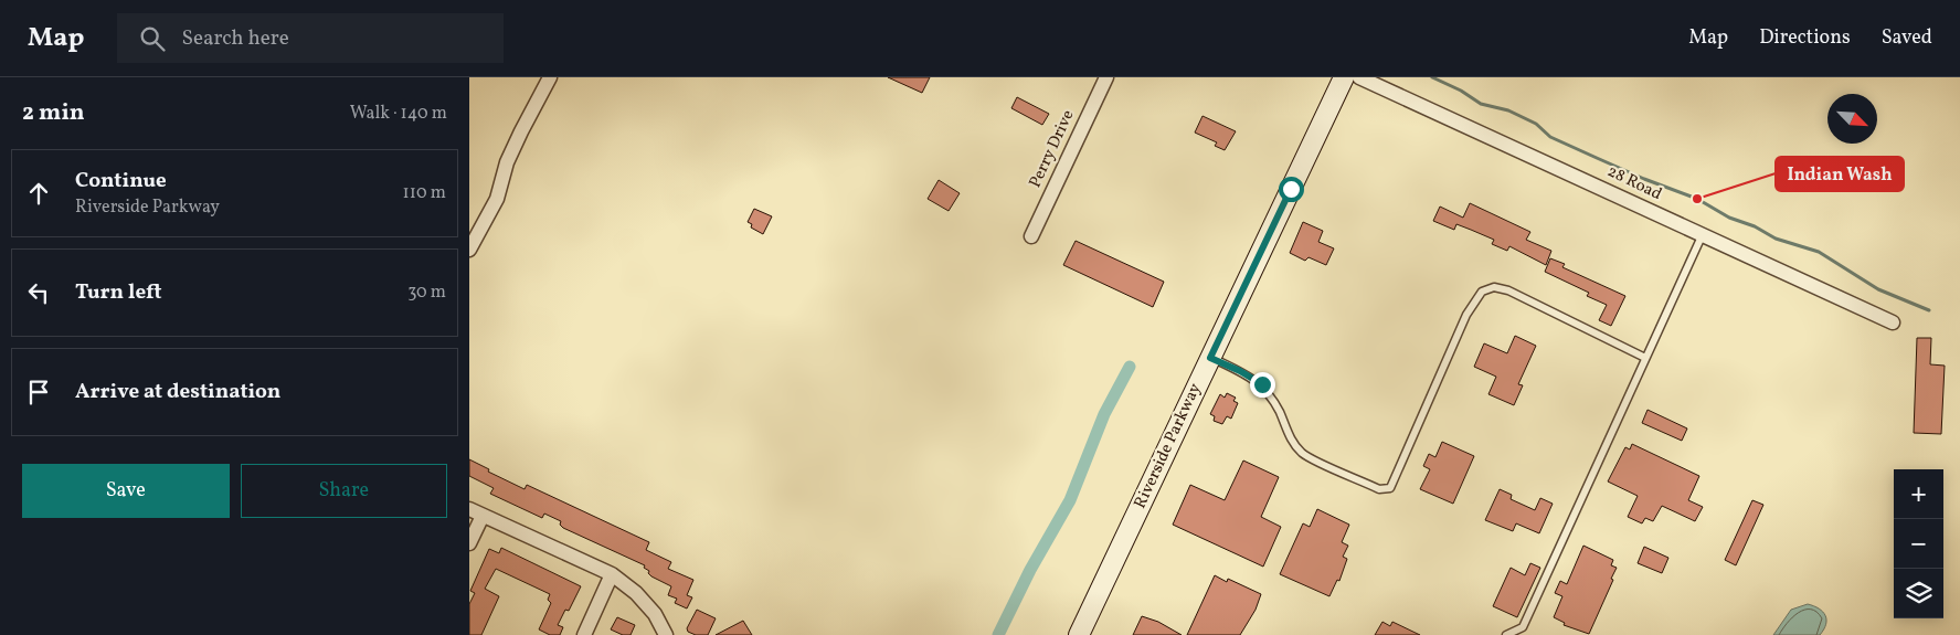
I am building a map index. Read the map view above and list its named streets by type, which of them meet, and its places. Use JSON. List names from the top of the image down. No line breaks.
{"streets":{"main road":["Riverside Parkway"],"street":["Perry Drive","28 Road"]},"places":["Indian Wash"],"north":"bottom right","page":{"header":"Map","search":"Search here","nav":["Map","Directions","Saved"],"heading":["2 min","Walk · 140 m"],"list":[["Continue","Riverside Parkway","110 m"],["Turn left","30 m"],"Arrive at destination"],"buttons":["Save","Share"],"map_buttons":["+","−"]}}
